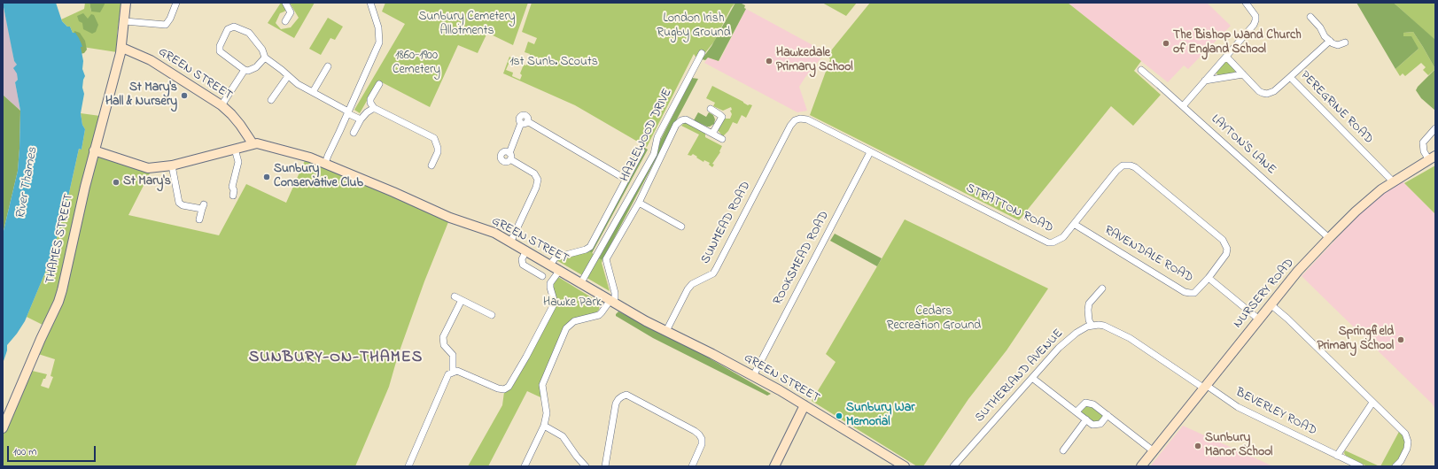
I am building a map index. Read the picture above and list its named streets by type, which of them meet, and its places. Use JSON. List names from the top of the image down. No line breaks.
{"streets":{"street":["GREEN STREET","PEREGRINE ROAD","HAZLEWOOD DRIVE","LAYTON'S LANE","STRATTON ROAD","SUNMEAD ROAD","THAMES STREET","RAVENDALE ROAD","ROOKSMEAD ROAD","NURSERY ROAD","SUTHERLAND AVENUE","BEVERLEY ROAD"]},"crossings":[["GREEN STREET","HAZLEWOOD DRIVE"],["GREEN STREET","SUNMEAD ROAD"],["GREEN STREET","THAMES STREET"],["GREEN STREET","ROOKSMEAD ROAD"],["PEREGRINE ROAD","NURSERY ROAD"],["LAYTON'S LANE","NURSERY ROAD"],["STRATTON ROAD","SUNMEAD ROAD"],["STRATTON ROAD","RAVENDALE ROAD"],["STRATTON ROAD","ROOKSMEAD ROAD"],["NURSERY ROAD","BEVERLEY ROAD"]],"districts":["SUNBURY-ON-THAMES"],"water":["River Thames"],"parks":["Sunbury Cemetery Allotments","London Irish Rugby Ground","1860-1900 Cemetery","1st Sunb. Scouts","Hawke Park","Cedars Recreation Ground"],"places":["The Bishop Wand Church of England School","Hawkedale Primary School","St Mary's Hall & Nursery","Sunbury Conservative Club","St Mary's","Springfield Primary School","Sunbury War Memorial","Sunbury Manor School"],"scale_bar":"100 m"}
